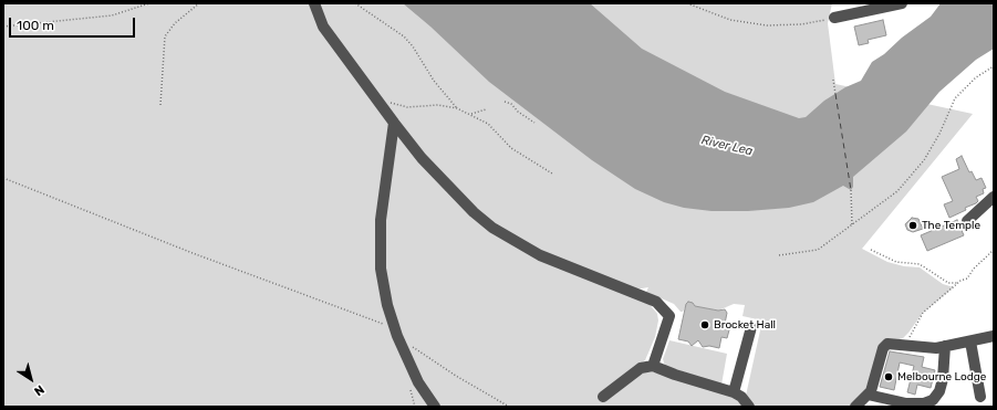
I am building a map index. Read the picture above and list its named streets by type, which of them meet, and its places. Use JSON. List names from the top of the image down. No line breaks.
{"water":["River Lea"],"places":["The Temple","Brocket Hall","Melbourne Lodge"],"scale_bar":"100 m","north":"bottom right"}
